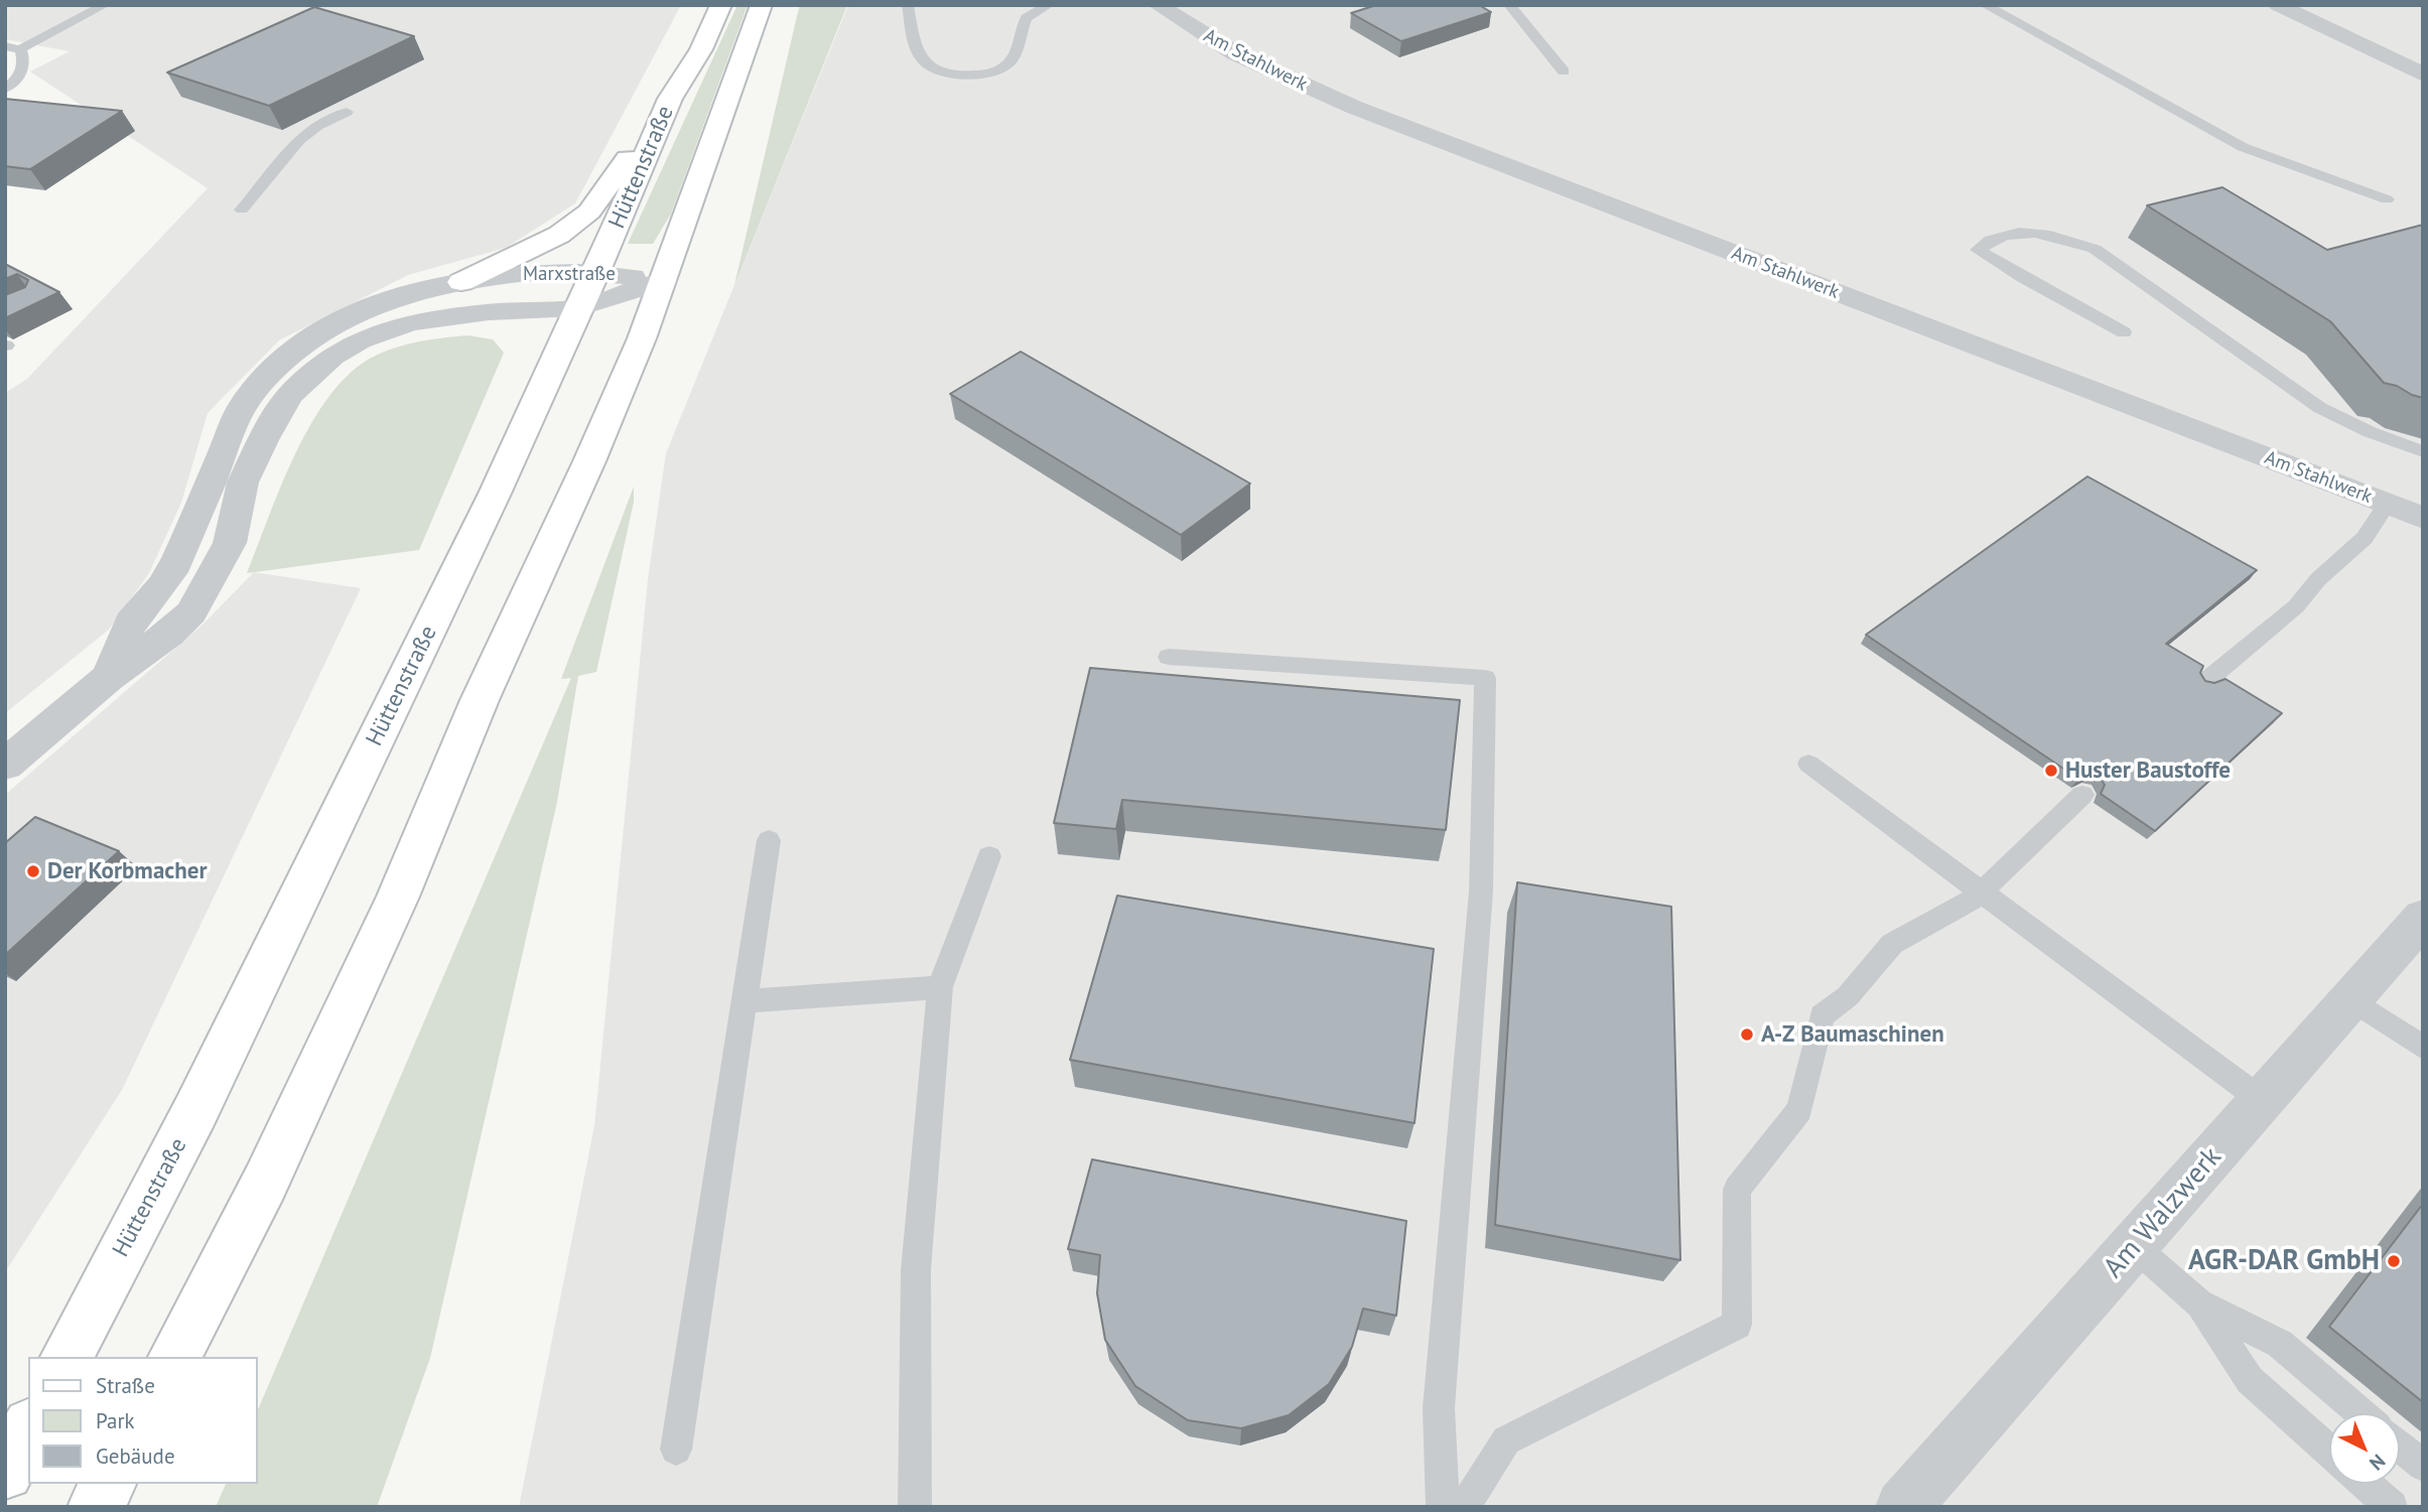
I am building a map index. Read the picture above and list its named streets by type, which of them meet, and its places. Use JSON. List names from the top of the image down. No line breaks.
{"streets":{"main road":["Hüttenstraße"],"street":["Am Stahlwerk","Marxstraße","Am Walzwerk"]},"crossings":[["Hüttenstraße","Marxstraße"]],"places":["Huster Baustoffe","Der Korbmacher","A-Z Baumaschinen","AGR-DAR GmbH"],"legend":["Straße","Park","Gebäude"],"north":"bottom right"}
